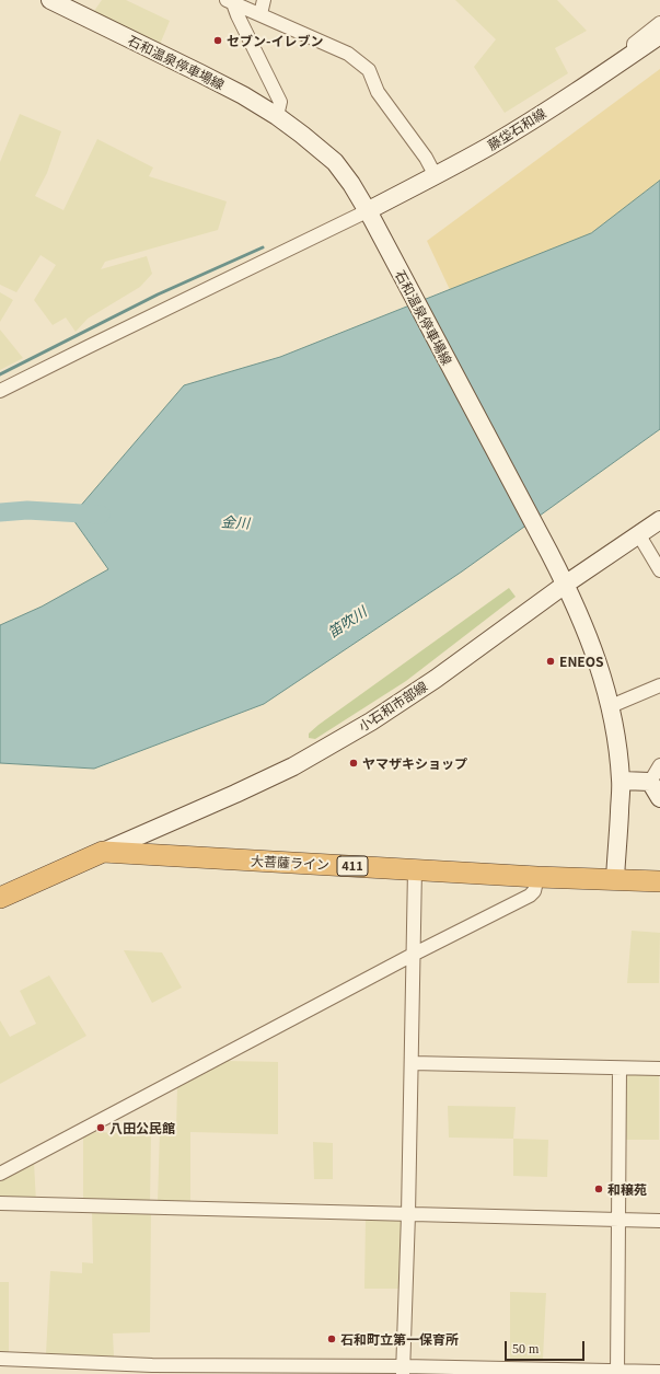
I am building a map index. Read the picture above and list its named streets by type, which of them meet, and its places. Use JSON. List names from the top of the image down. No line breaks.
{"streets":{"highway":["大菩薩ライン","411"],"main road":["石和温泉停車場線","藤垈石和線","小石和市部線"]},"crossings":[["石和温泉停車場線","藤垈石和線"],["石和温泉停車場線","小石和市部線"],["石和温泉停車場線","大菩薩ライン"],["石和温泉停車場線","411"],["小石和市部線","大菩薩ライン"],["大菩薩ライン","411"]],"water":["金川","笛吹川"],"places":["セブン-イレブン","ENEOS","ヤマザキショップ","八田公民館","和穣苑","石和町立第一保育所"],"scale_bar":"50 m"}
